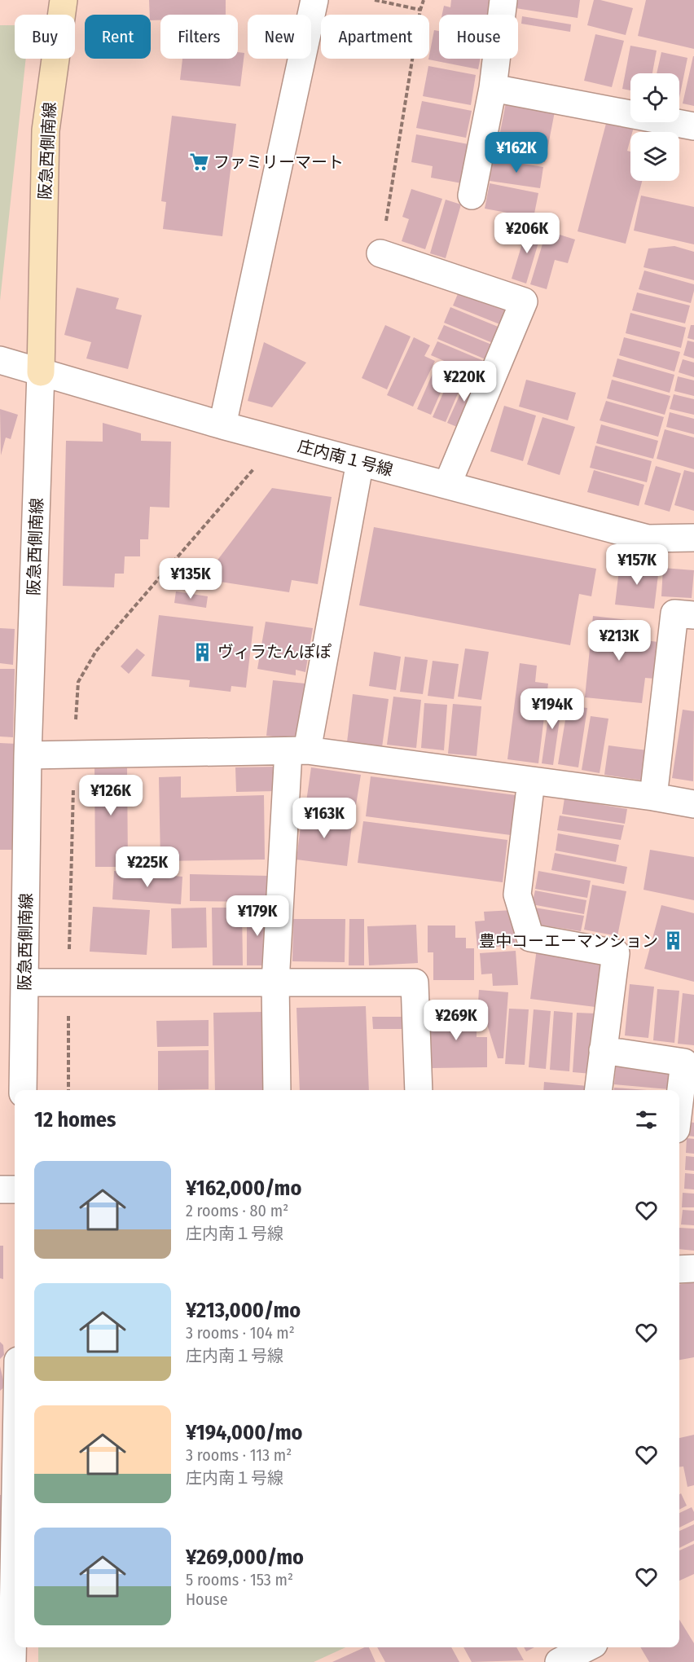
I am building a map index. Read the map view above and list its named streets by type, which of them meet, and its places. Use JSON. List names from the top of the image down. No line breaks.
{"streets":{"street":["阪急西側南線","庄内南１号線"]},"crossings":[["阪急西側南線","庄内南１号線"]],"places":{"supermarket":["ファミリーマート"],"building":["ヴィラたんぽぽ","豊中コーエーマンション"]},"page":{"chip":["Buy","Rent","Filters","New","Apartment","House"],"price":["¥162K","¥206K","¥220K","¥157K","¥135K","¥213K","¥194K","¥126K","¥163K","¥225K","¥179K","¥269K"],"heading":"12 homes","list":[{"name":"¥162,000/mo","note":"2 rooms · 80 m² · 庄内南１号線"},{"name":"¥213,000/mo","note":"3 rooms · 104 m² · 庄内南１号線"},{"name":"¥194,000/mo","note":"3 rooms · 113 m² · 庄内南１号線"},{"name":"¥269,000/mo","note":"5 rooms · 153 m² · House"}]}}
